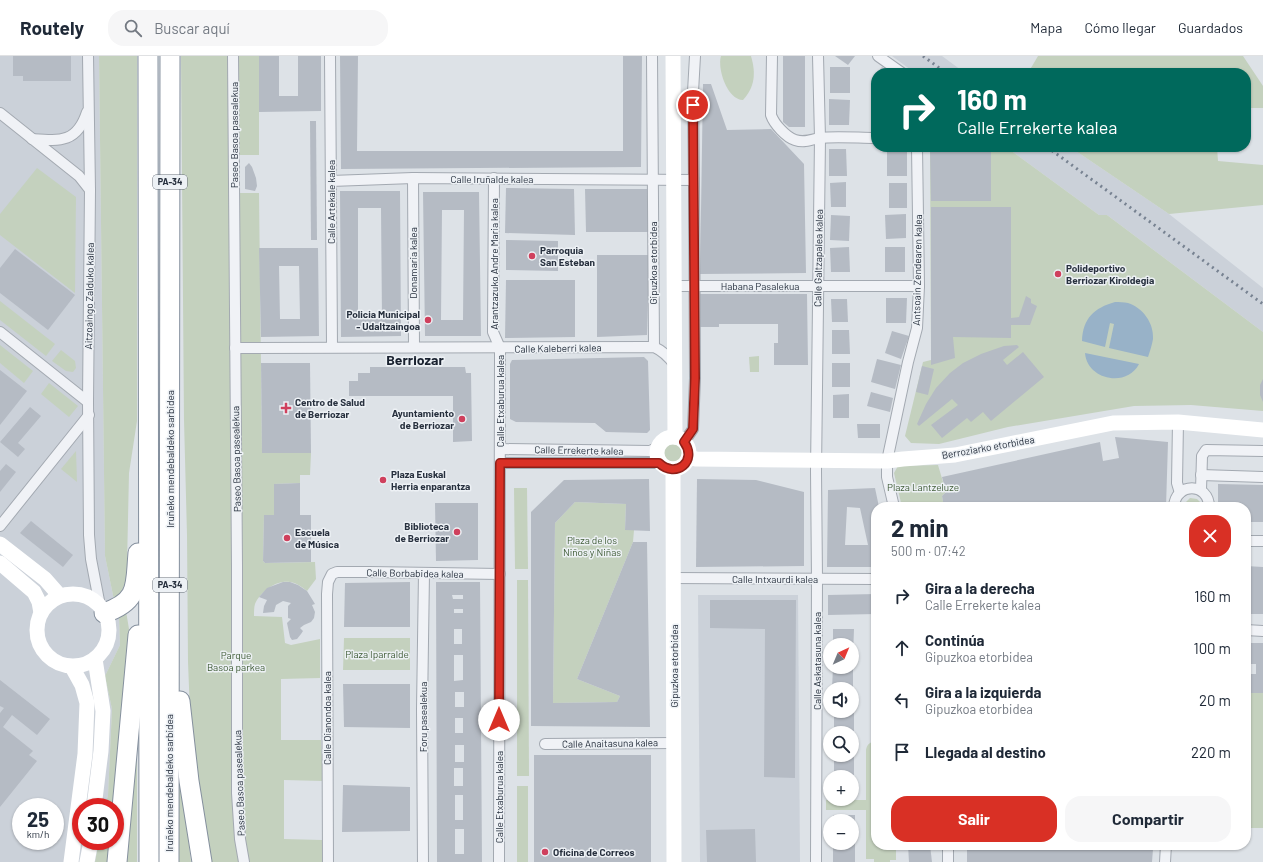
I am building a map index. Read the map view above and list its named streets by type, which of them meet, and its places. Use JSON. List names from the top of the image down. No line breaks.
{"streets":{"highway":["PA-34","Iruñeko mendebaldeko sarbidea"],"street":["Paseo Basoa pasealekua","Calle Iruñalde kalea","Calle Artekale kalea","Calle Galtzapalea kalea","Donamaria kalea","Gipuzkoa etorbidea","Arantzazuko Andre Maria kalea","Antsoain Zendearen kalea","Habana Pasalekua","Aitzoaingo Zalduko kalea","Calle Kaleberri kalea","Calle Etxaburua kalea","Berroziarko etorbidea","Calle Errekerte kalea","Calle Borbabidea kalea","Calle Intxaurdi kalea","Calle Askatasuna kalea","Foru pasealekua","Calle Oianondoa kalea","Calle Anaitasuna kalea"]},"crossings":[["Paseo Basoa pasealekua","Calle Kaleberri kalea"],["Calle Iruñalde kalea","Calle Artekale kalea"],["Calle Iruñalde kalea","Donamaria kalea"],["Calle Iruñalde kalea","Gipuzkoa etorbidea"],["Calle Iruñalde kalea","Arantzazuko Andre Maria kalea"],["Calle Artekale kalea","Calle Kaleberri kalea"],["Calle Galtzapalea kalea","Habana Pasalekua"],["Calle Galtzapalea kalea","Berroziarko etorbidea"],["Calle Galtzapalea kalea","Calle Askatasuna kalea"],["Donamaria kalea","Calle Kaleberri kalea"],["Gipuzkoa etorbidea","Habana Pasalekua"],["Gipuzkoa etorbidea","Calle Kaleberri kalea"],["Gipuzkoa etorbidea","Berroziarko etorbidea"],["Gipuzkoa etorbidea","Calle Errekerte kalea"],["Gipuzkoa etorbidea","Calle Intxaurdi kalea"],["Gipuzkoa etorbidea","Calle Anaitasuna kalea"],["Arantzazuko Andre Maria kalea","Calle Kaleberri kalea"],["Arantzazuko Andre Maria kalea","Calle Etxaburua kalea"],["Antsoain Zendearen kalea","Habana Pasalekua"],["Antsoain Zendearen kalea","Berroziarko etorbidea"],["Calle Kaleberri kalea","Calle Etxaburua kalea"],["Calle Etxaburua kalea","Calle Errekerte kalea"],["Calle Etxaburua kalea","Calle Borbabidea kalea"],["Berroziarko etorbidea","Calle Errekerte kalea"],["Berroziarko etorbidea","Calle Askatasuna kalea"],["Calle Borbabidea kalea","Foru pasealekua"],["Calle Borbabidea kalea","Calle Oianondoa kalea"],["Calle Intxaurdi kalea","Calle Askatasuna kalea"]],"districts":["Berriozar"],"parks":["Plaza Lantzeluze","Plaza de los Niños y Niñas","Plaza Iparralde","Parque Basoa parkea"],"places":{"other":["Parroquia San Esteban","Polideportivo Berriozar Kiroldegia","Policia Municipal - Udaltzaingoa","Ayuntamiento de Berriozar","Plaza Euskal Herria enparantza","Biblioteca de Berriozar","Escuela de Música","Oficina de Correos"],"health":["Centro de Salud de Berriozar"]},"north":"top right","page":{"header":"Routely","search":"Buscar aquí","nav":["Mapa","Cómo llegar","Guardados"],"turn":["160 m","Calle Errekerte kalea"],"heading":["2 min","500 m · 07:42"],"list":[{"name":"Gira a la derecha","note":"Calle Errekerte kalea","value":"160 m"},{"name":"Continúa","note":"Gipuzkoa etorbidea","value":"100 m"},{"name":"Gira a la izquierda","note":"Gipuzkoa etorbidea","value":"20 m"},{"name":"Llegada al destino","value":"220 m"}],"map_buttons":["+","−"],"buttons":["Salir","Compartir"],"speed":"25 km/h","limit":"30"}}
